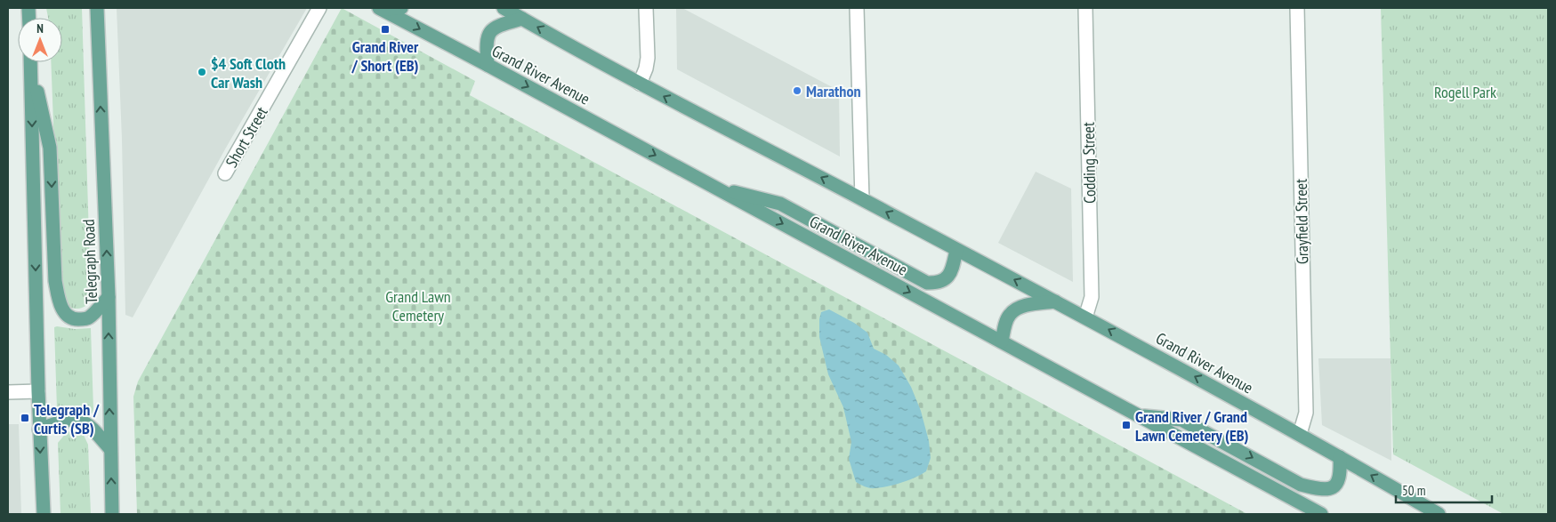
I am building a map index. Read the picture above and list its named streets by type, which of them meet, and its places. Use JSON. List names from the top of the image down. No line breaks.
{"streets":{"main road":["Grand River Avenue","Telegraph Road"],"street":["Short Street","Codding Street","Grayfield Street"]},"crossings":[["Grand River Avenue","Codding Street"],["Grand River Avenue","Grayfield Street"]],"parks":["Rogell Park","Grand Lawn Cemetery"],"places":{"transit":["Grand River / Short (EB)","Telegraph / Curtis (SB)","Grand River / Grand Lawn Cemetery (EB)"],"other":["$4 Soft Cloth Car Wash","Marathon"]},"scale_bar":"50 m","north":"top"}
